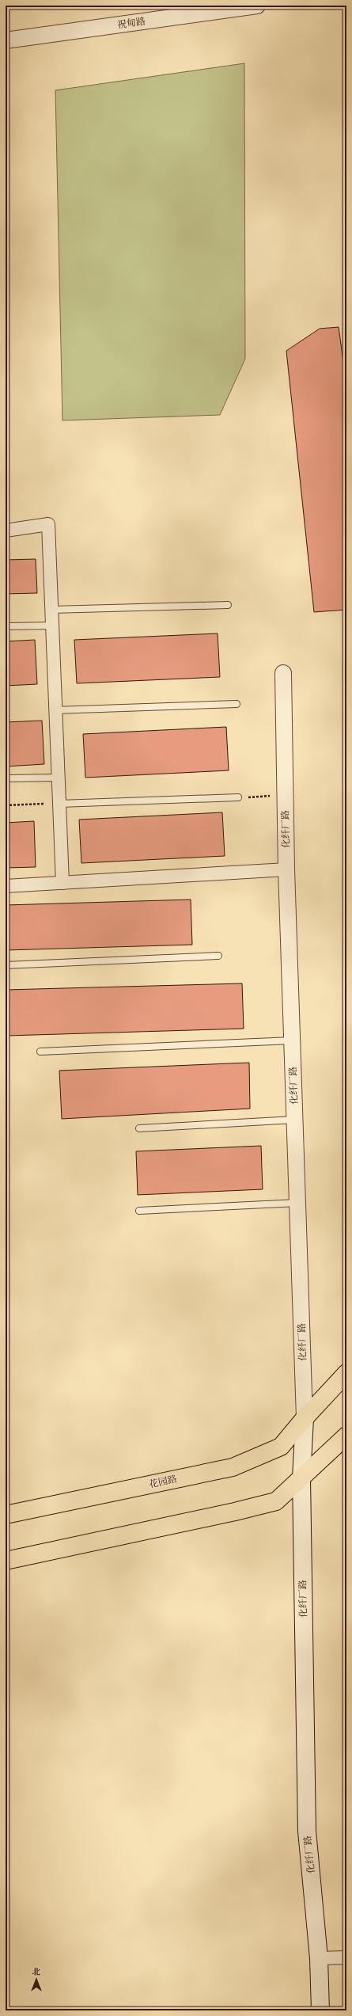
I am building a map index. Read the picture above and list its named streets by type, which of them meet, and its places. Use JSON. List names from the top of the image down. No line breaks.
{"streets":{"main road":["化纤厂路","花园路"],"street":["祝甸路"]},"crossings":[["化纤厂路","花园路"]],"north":"top"}
